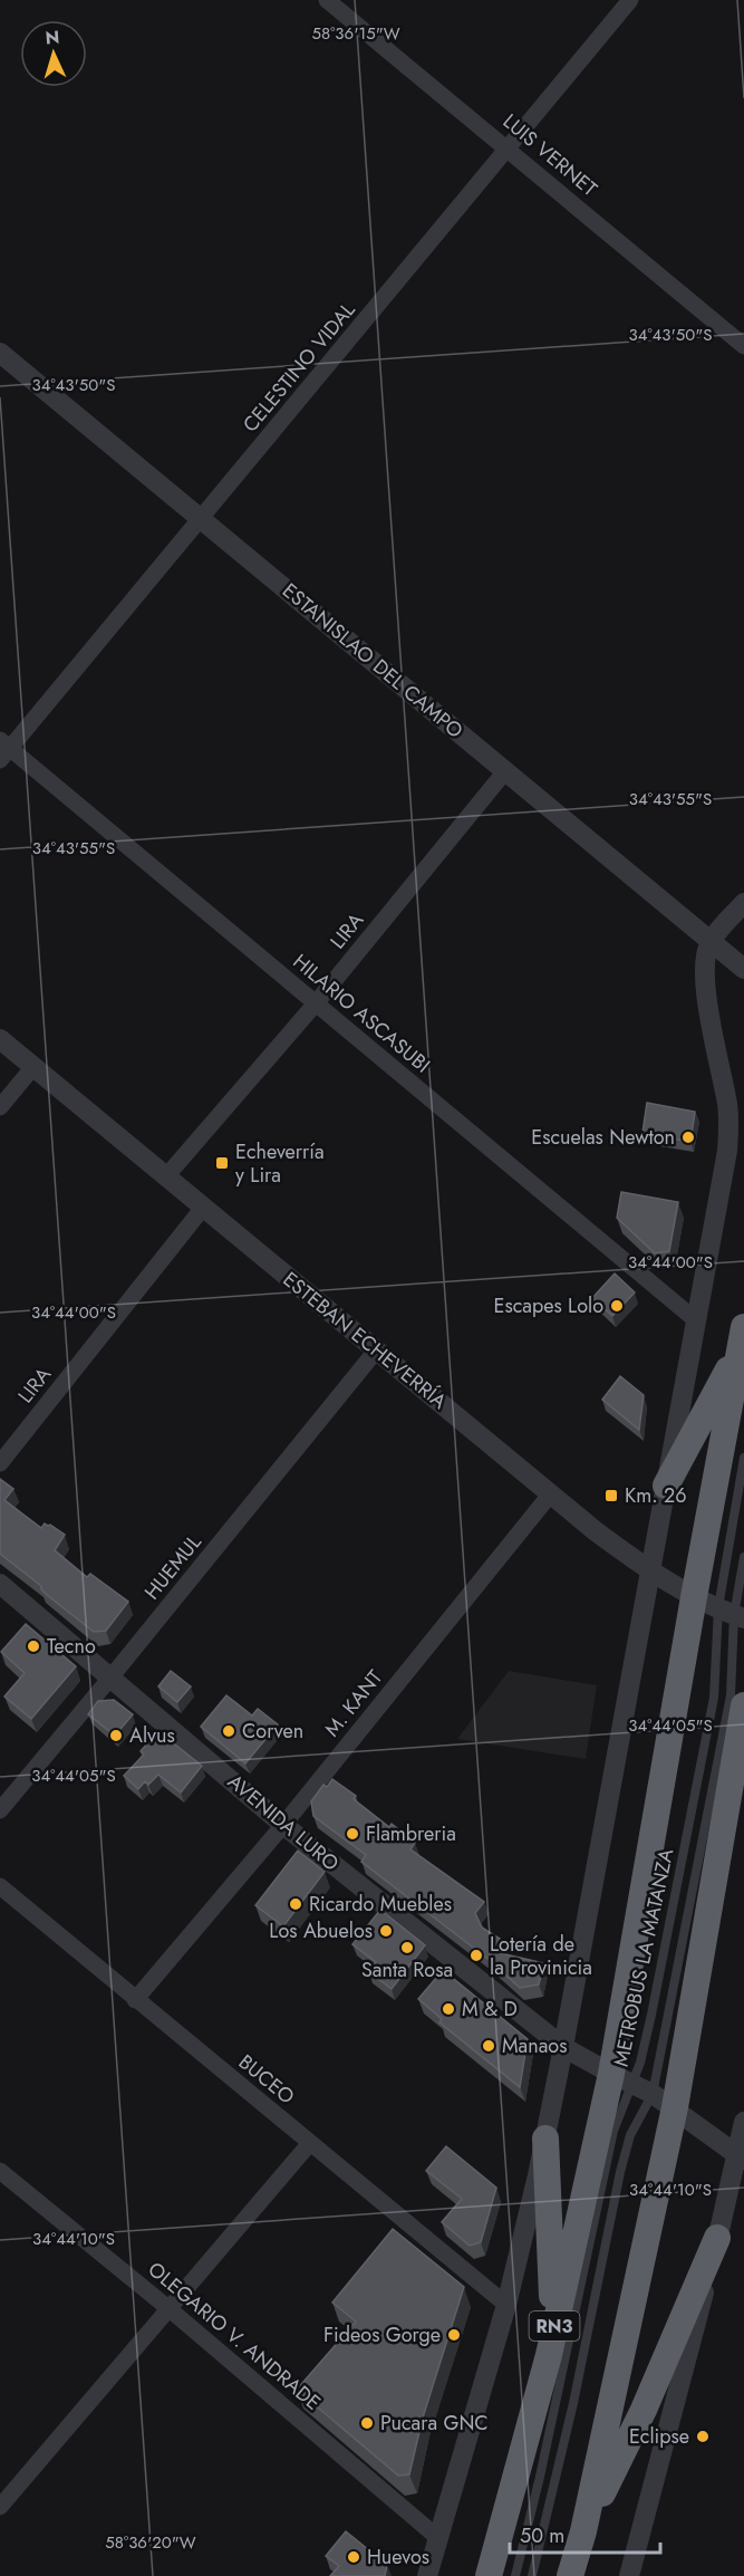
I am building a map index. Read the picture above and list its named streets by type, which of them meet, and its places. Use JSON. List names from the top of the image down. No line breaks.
{"streets":{"highway":["RN3"],"street":["LUIS VERNET","CELESTINO VIDAL","ESTANISLAO DEL CAMPO","LIRA","HILARIO ASCASUBI","ESTEBAN ECHEVERRÍA","HUEMUL","M. KANT","AVENIDA LURO","BUCEO","OLEGARIO V. ANDRADE"],"lane":["METROBUS LA MATANZA"]},"crossings":[["LUIS VERNET","CELESTINO VIDAL"],["CELESTINO VIDAL","ESTANISLAO DEL CAMPO"],["CELESTINO VIDAL","HILARIO ASCASUBI"],["ESTANISLAO DEL CAMPO","LIRA"],["LIRA","HILARIO ASCASUBI"],["LIRA","ESTEBAN ECHEVERRÍA"],["ESTEBAN ECHEVERRÍA","HUEMUL"],["ESTEBAN ECHEVERRÍA","M. KANT"],["ESTEBAN ECHEVERRÍA","METROBUS LA MATANZA"],["ESTEBAN ECHEVERRÍA","RN3"],["HUEMUL","AVENIDA LURO"],["M. KANT","AVENIDA LURO"],["M. KANT","BUCEO"],["AVENIDA LURO","METROBUS LA MATANZA"],["AVENIDA LURO","RN3"],["METROBUS LA MATANZA","RN3"]],"places":{"other":["Escuelas Newton","Escapes Lolo","Tecno","Corven","Alvus","Flambreria","Ricardo Muebles","Los Abuelos","Santa Rosa","Lotería de la Provinicia","M & D","Manaos","Fideos Gorge","Pucara GNC","Eclipse","Huevos"],"transit":["Echeverría y Lira","Km. 26"]},"scale_bar":"50 m","north":"top","coordinates":["58°36'15\"W","34°43'50\"S","34°43'55\"S","34°44'00\"S","34°44'05\"S","34°44'10\"S","58°36'20\"W"]}
